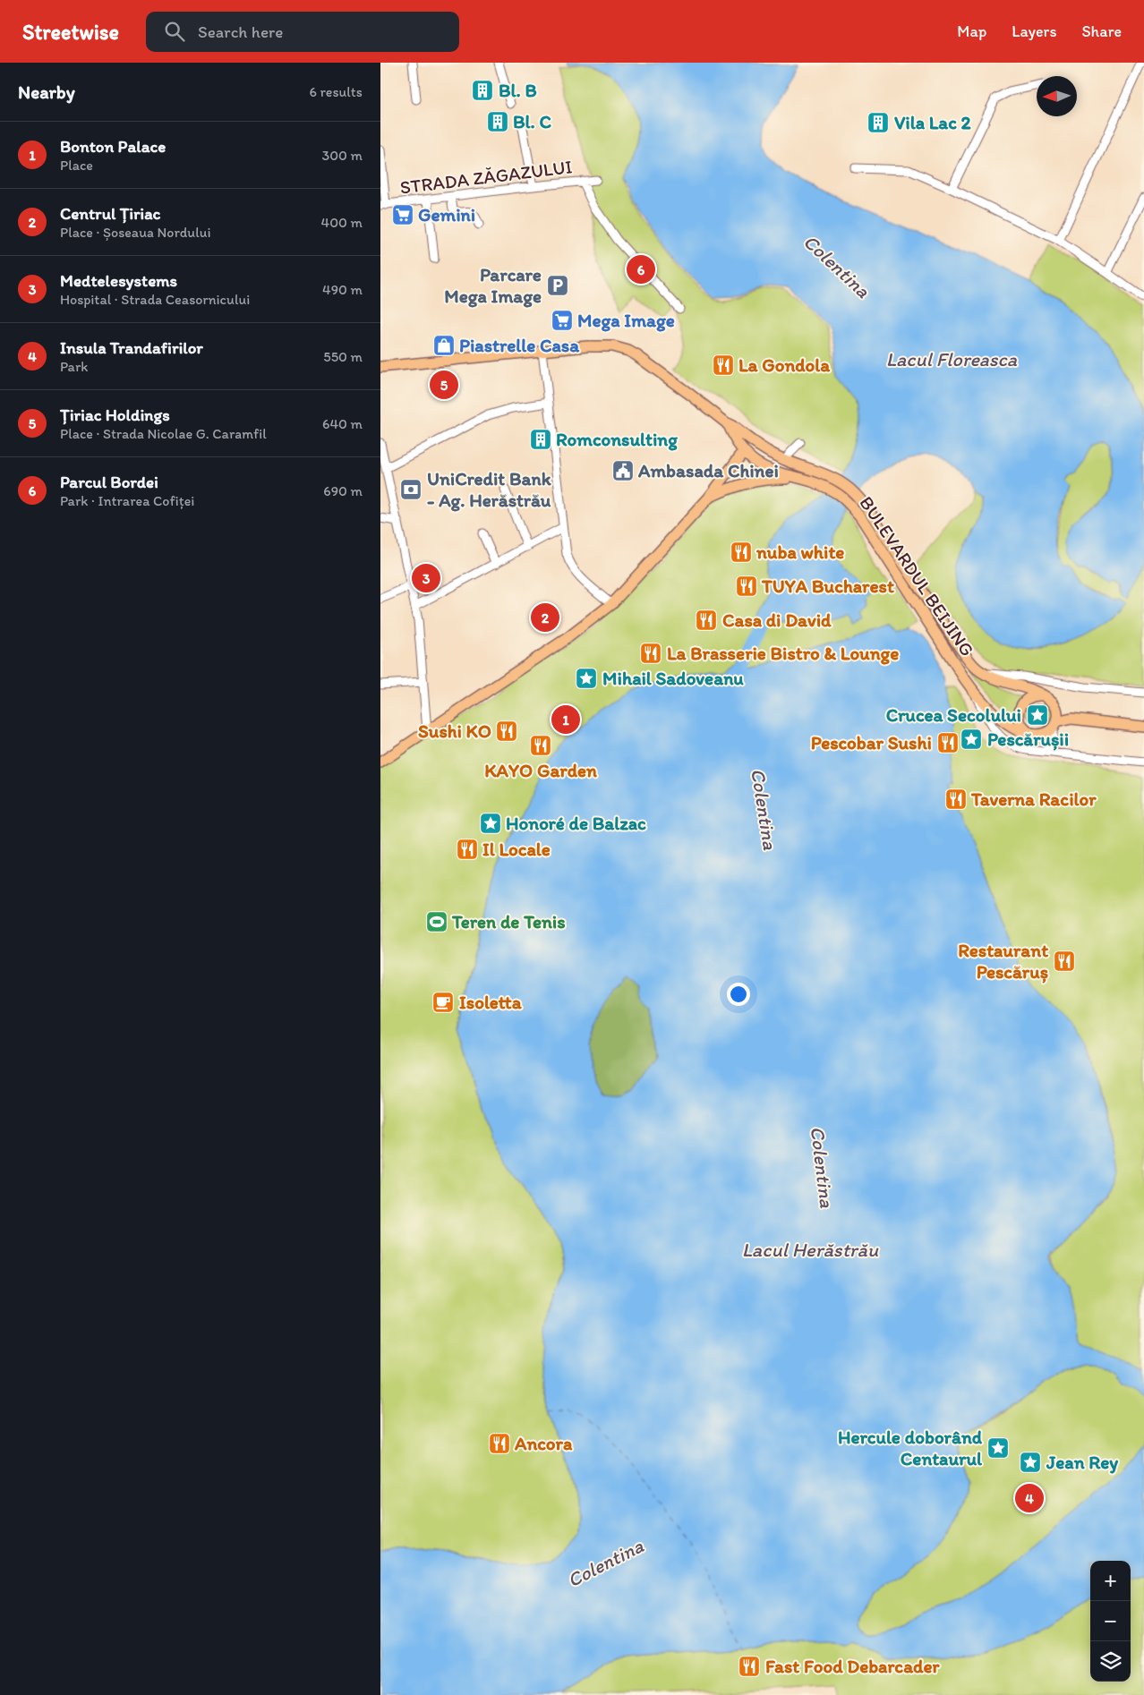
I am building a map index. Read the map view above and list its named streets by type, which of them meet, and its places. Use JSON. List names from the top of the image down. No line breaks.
{"streets":{"main road":["BULEVARDUL BEIJING"],"street":["STRADA ZĂGAZULUI"]},"water":["Colentina","Lacul Floreasca","Lacul Herăstrău"],"places":{"building":["Bl. B","Bl. C","Vila Lac 2","Romconsulting"],"supermarket":["Gemini","Mega Image"],"parking":["Parcare Mega Image"],"shop":["Piastrelle Casa"],"restaurant":["La Gondola","nuba white","TUYA Bucharest","Casa di David","La Brasserie Bistro & Lounge","Sushi KO","Pescobar Sushi","KAYO Garden","Taverna Racilor","Il Locale","Restaurant Pescăruș","Ancora","Fast Food Debarcader"],"public building":["Ambasada Chinei"],"bank":["UniCredit Bank - Ag. Herăstrău"],"place":["Mihail Sadoveanu","Crucea Secolului","Pescărușii","Honoré de Balzac","Hercule doborând Centaurul","Jean Rey"],"sports":["Teren de Tenis"],"cafe":["Isoletta"]},"north":"left","page":{"header":"Streetwise","search":"Search here","nav":["Map","Layers","Share"],"heading":["Nearby","6 results"],"list":[{"mark":"1","name":"Bonton Palace","note":"Place","value":"300 m"},{"mark":"2","name":"Centrul Țiriac","note":"Place · Șoseaua Nordului","value":"400 m"},{"mark":"3","name":"Medtelesystems","note":"Hospital · Strada Ceasornicului","value":"490 m"},{"mark":"4","name":"Insula Trandafirilor","note":"Park","value":"550 m"},{"mark":"5","name":"Țiriac Holdings","note":"Place · Strada Nicolae G. Caramfil","value":"640 m"},{"mark":"6","name":"Parcul Bordei","note":"Park · Intrarea Cofiței","value":"690 m"}],"pins":["6","5","3","2","1","4"],"map_buttons":["+","−"]}}
